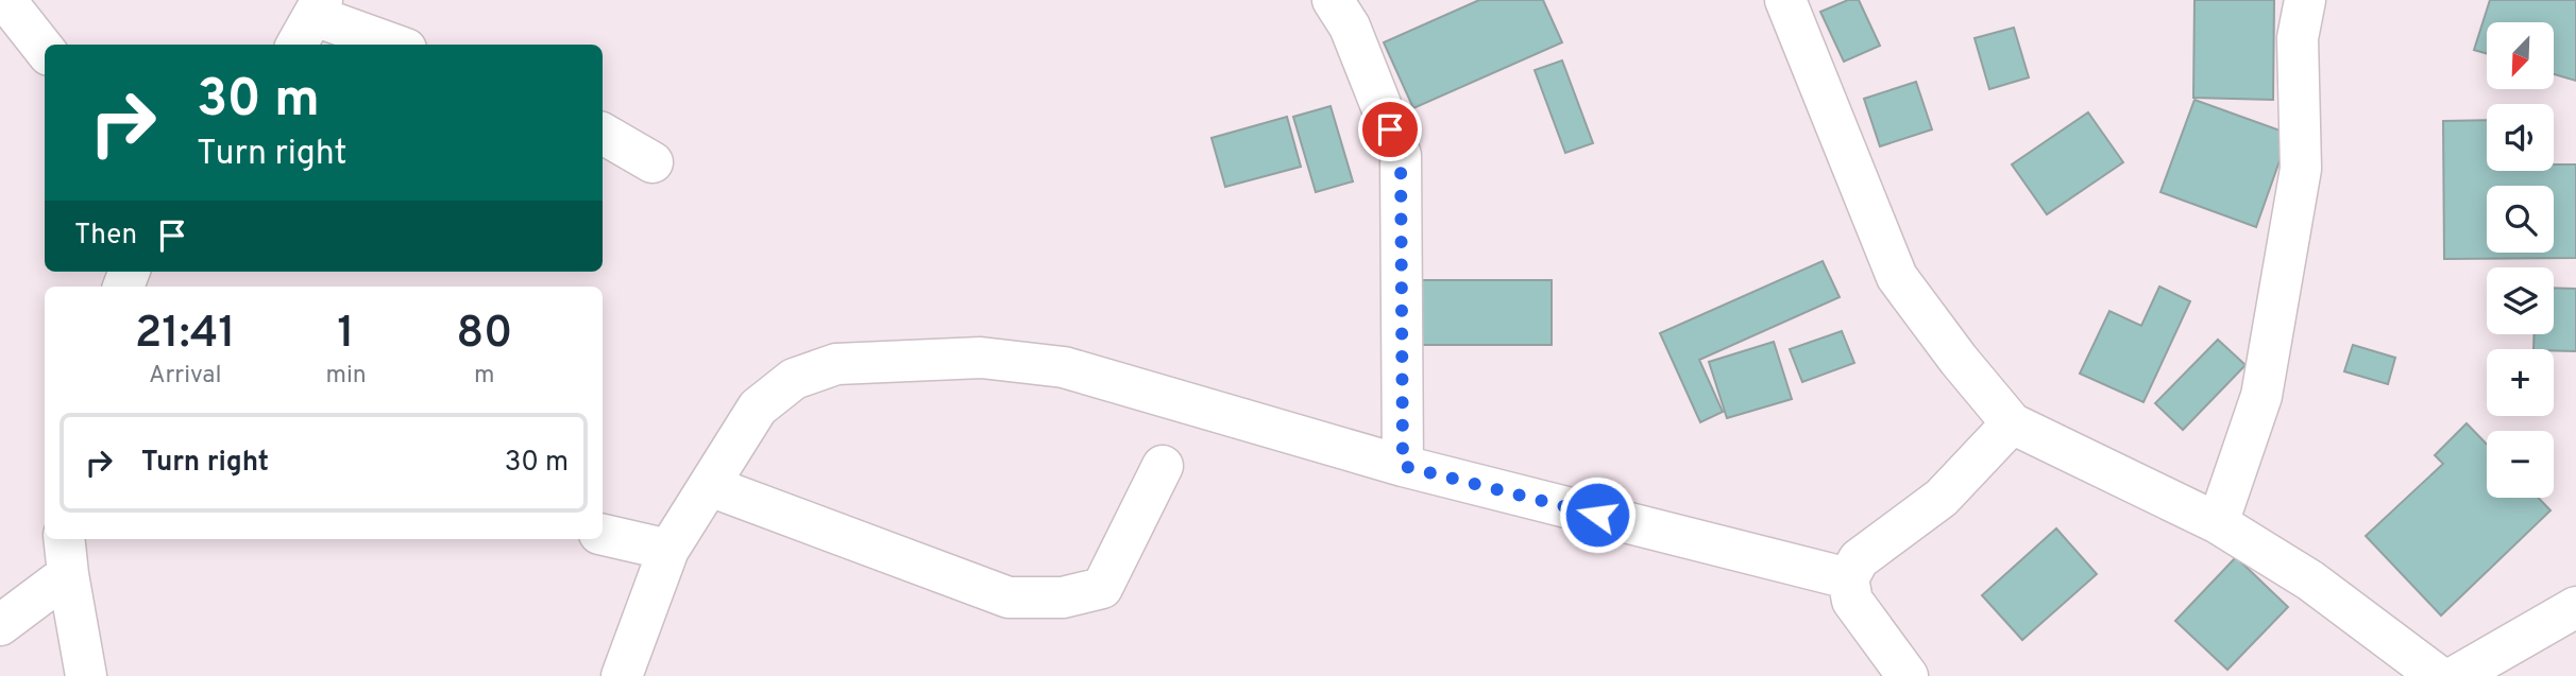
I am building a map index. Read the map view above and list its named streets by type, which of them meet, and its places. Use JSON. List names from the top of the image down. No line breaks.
{"north":"bottom left","page":{"map_buttons":["+","−"],"turn":["30 m","Turn right"],"then":"Then","eta":["21:41","Arrival","1","min","80","m"],"list":[{"name":"Turn right","value":"30 m"}]}}
